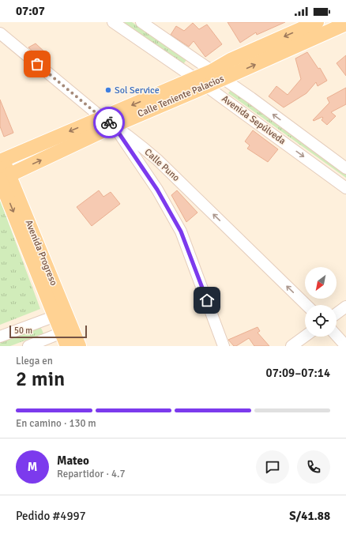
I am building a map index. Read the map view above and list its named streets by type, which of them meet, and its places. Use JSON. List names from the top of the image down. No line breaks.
{"streets":{"main road":["Calle Teniente Palacios","Avenida Progreso"],"street":["Avenida Sepúlveda","Calle Puno"]},"crossings":[["Calle Teniente Palacios","Avenida Sepúlveda"],["Calle Teniente Palacios","Calle Puno"],["Calle Teniente Palacios","Avenida Progreso"]],"places":["Sol Service"],"scale_bar":"50 m","north":"bottom left","page":{"status":"07:07","scale":"50 m","heading":["2 min","Llega en","07:09–07:14"],"panel":["Mateo","Repartidor · 4.7","Pedido #4997","S/41.88"],"bar":"En camino · 130 m","round":"M"}}
